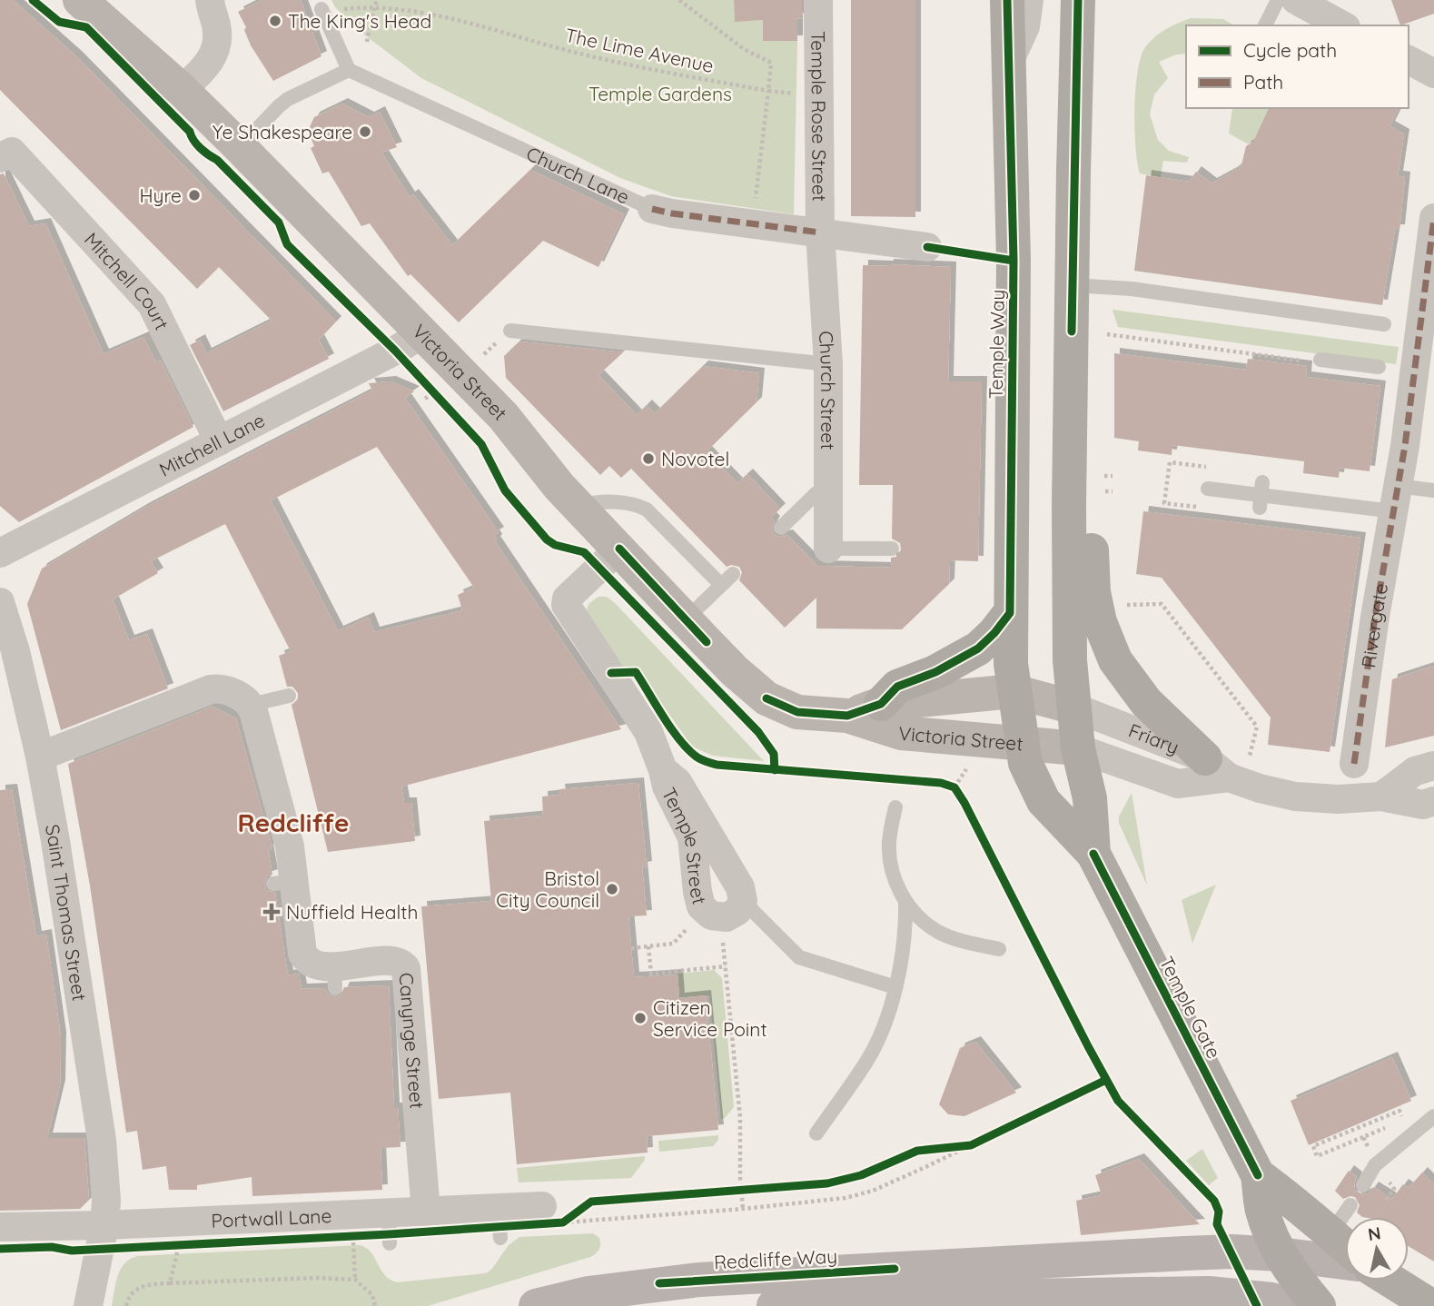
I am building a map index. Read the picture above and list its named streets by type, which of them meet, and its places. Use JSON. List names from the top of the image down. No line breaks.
{"streets":{"highway":["Temple Way","Temple Gate"],"main road":["Victoria Street","Redcliffe Way"],"street":["Temple Rose Street","Church Lane","Mitchell Court","Church Street","Mitchell Lane","Rivergate","Friary","Temple Street","Saint Thomas Street","Canynge Street","Portwall Lane"],"path":["The Lime Avenue"]},"crossings":[["Temple Rose Street","Church Lane"],["Temple Rose Street","Church Street"],["Church Lane","Church Street"],["Mitchell Court","Mitchell Lane"],["Temple Way","Victoria Street"],["Temple Way","Temple Gate"],["Victoria Street","Mitchell Lane"],["Victoria Street","Friary"],["Victoria Street","Temple Street"],["Victoria Street","Temple Gate"],["Friary","Temple Gate"],["Saint Thomas Street","Portwall Lane"],["Temple Gate","Redcliffe Way"],["Canynge Street","Portwall Lane"]],"districts":["Redcliffe"],"parks":["Temple Gardens"],"places":{"other":["The King's Head","Ye Shakespeare","Hyre","Novotel","Bristol City Council","Citizen Service Point"],"health":["Nuffield Health"]},"legend":["Cycle path","Path"],"north":"top"}
